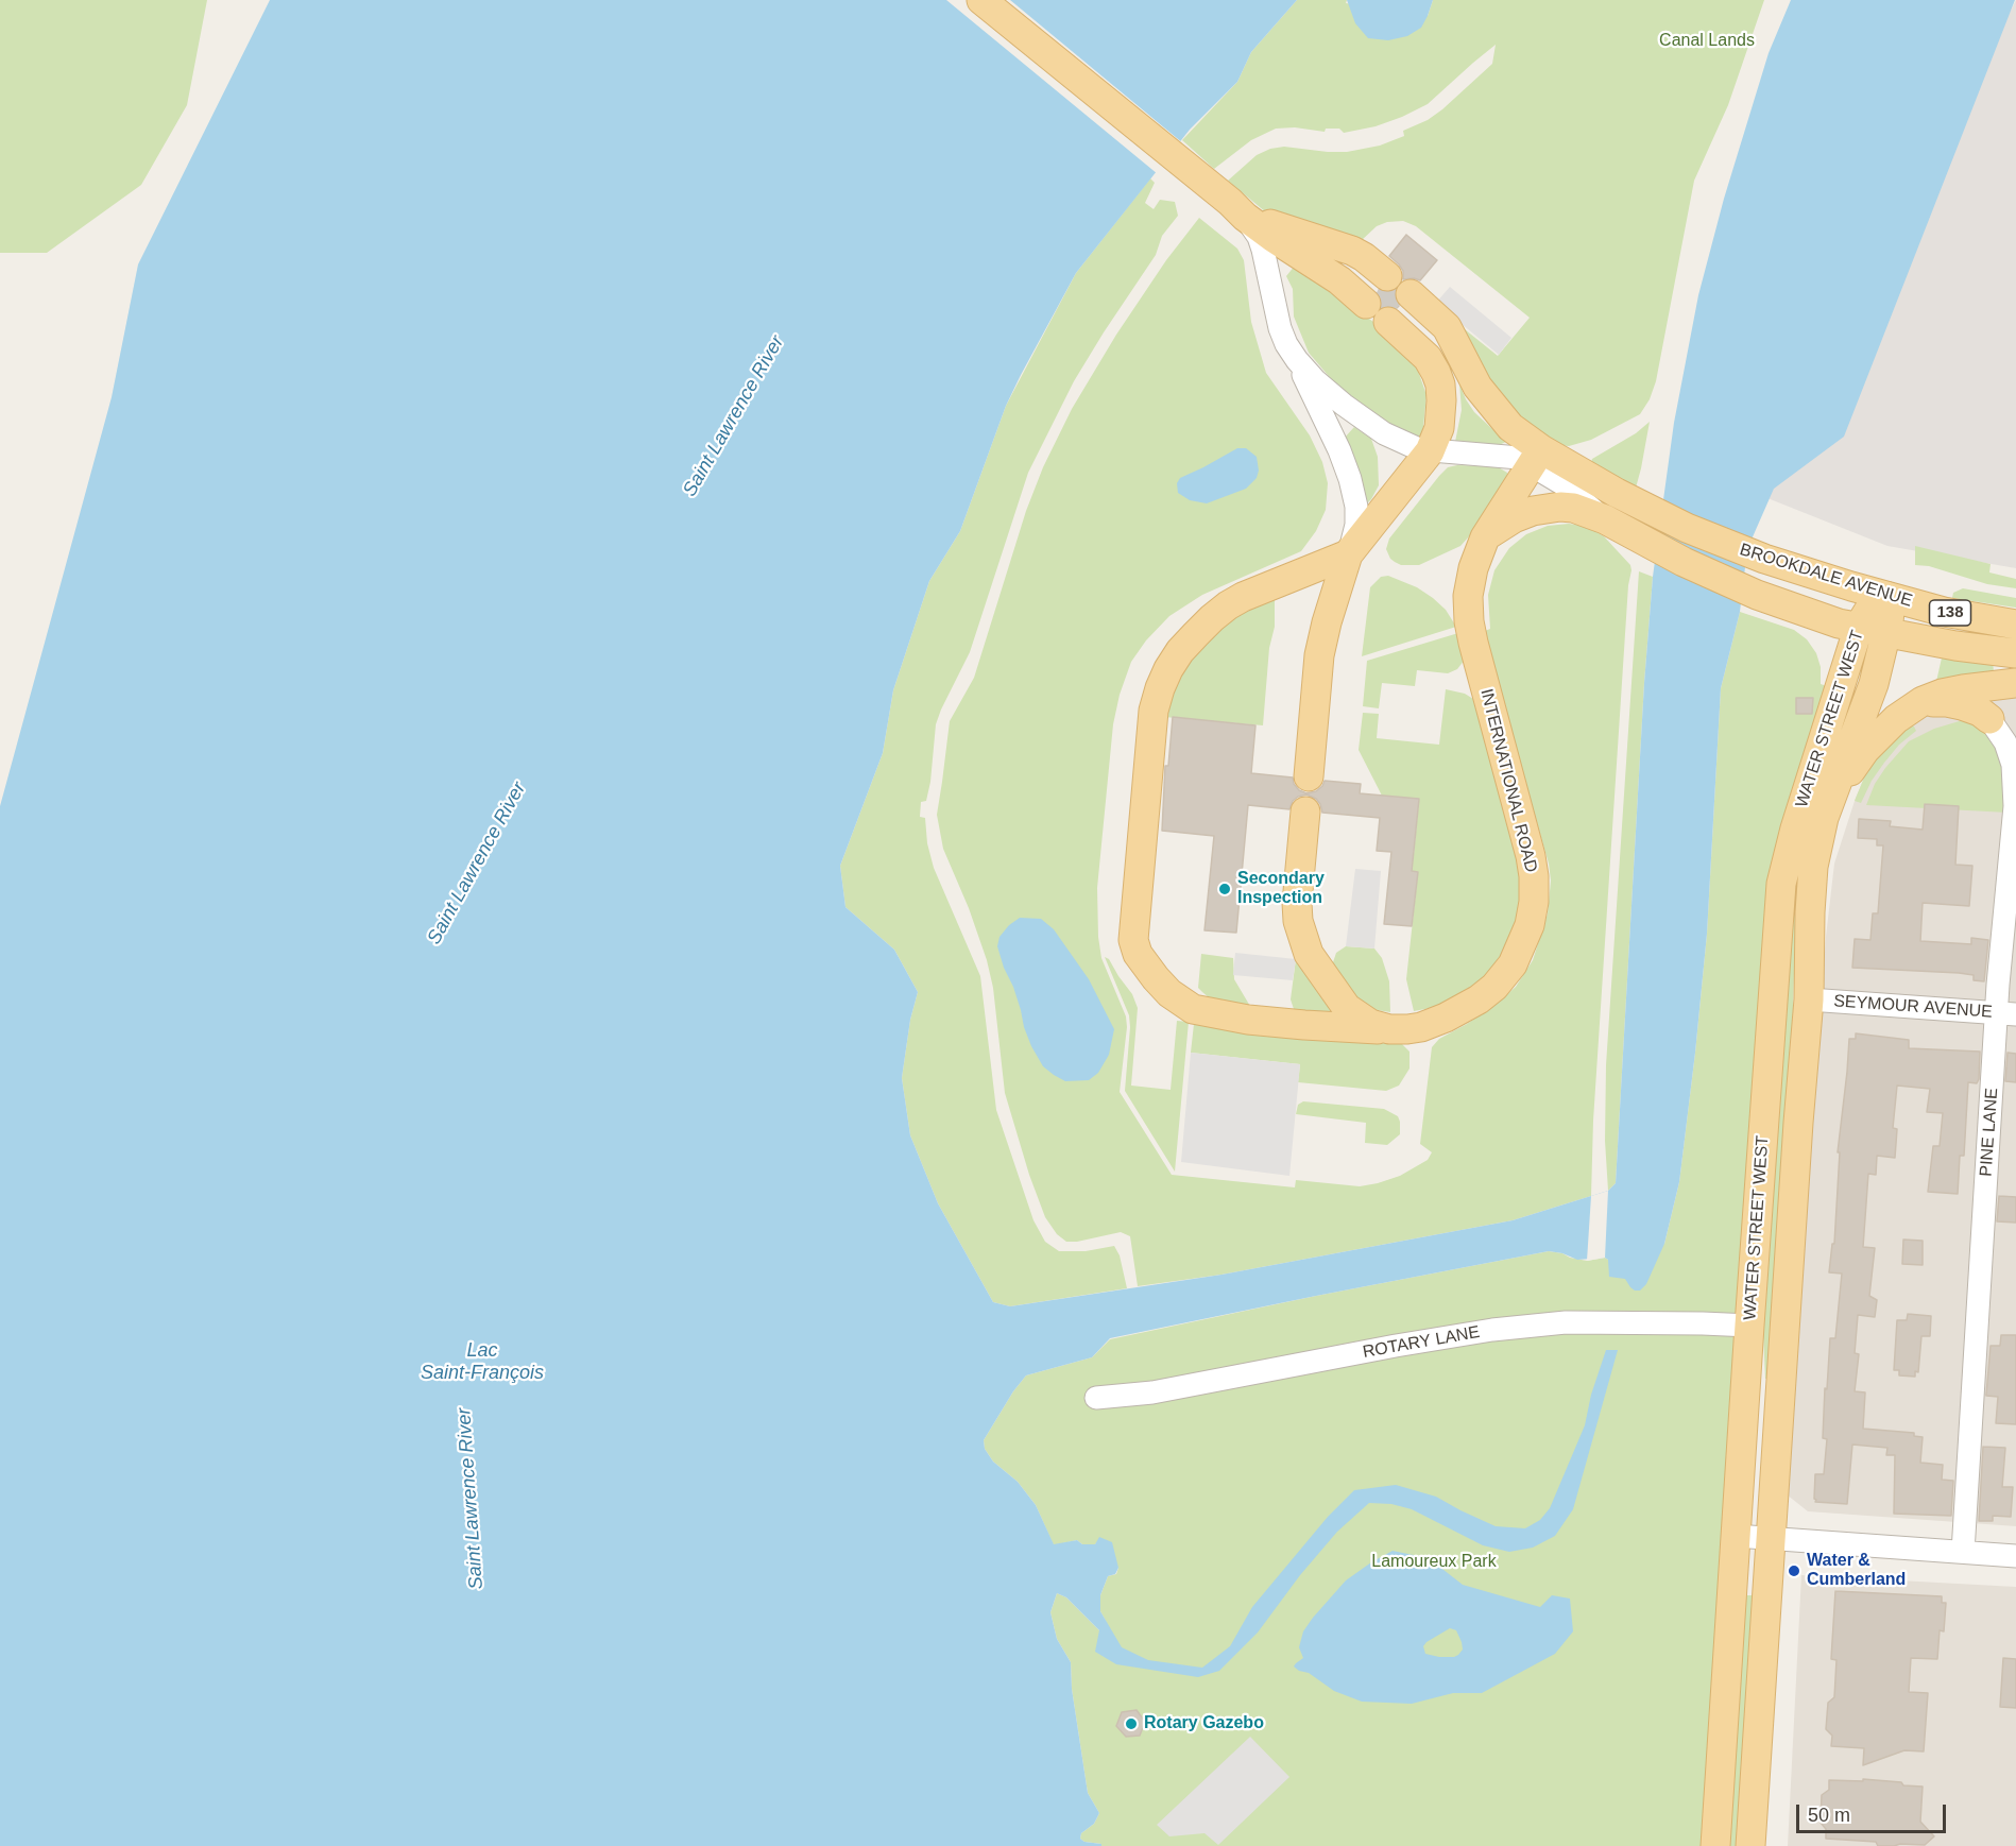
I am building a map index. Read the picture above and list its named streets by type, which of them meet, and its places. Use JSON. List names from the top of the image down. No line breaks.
{"streets":{"main road":["BROOKDALE AVENUE","138","WATER STREET WEST","INTERNATIONAL ROAD"],"street":["SEYMOUR AVENUE","PINE LANE","ROTARY LANE"]},"crossings":[["BROOKDALE AVENUE","WATER STREET WEST"],["BROOKDALE AVENUE","INTERNATIONAL ROAD"],["WATER STREET WEST","SEYMOUR AVENUE"],["WATER STREET WEST","ROTARY LANE"],["SEYMOUR AVENUE","PINE LANE"]],"water":["Saint Lawrence River","Lac Saint-François"],"parks":["Canal Lands","Lamoureux Park"],"places":["Secondary Inspection","Water & Cumberland","Rotary Gazebo"],"scale_bar":"50 m"}
